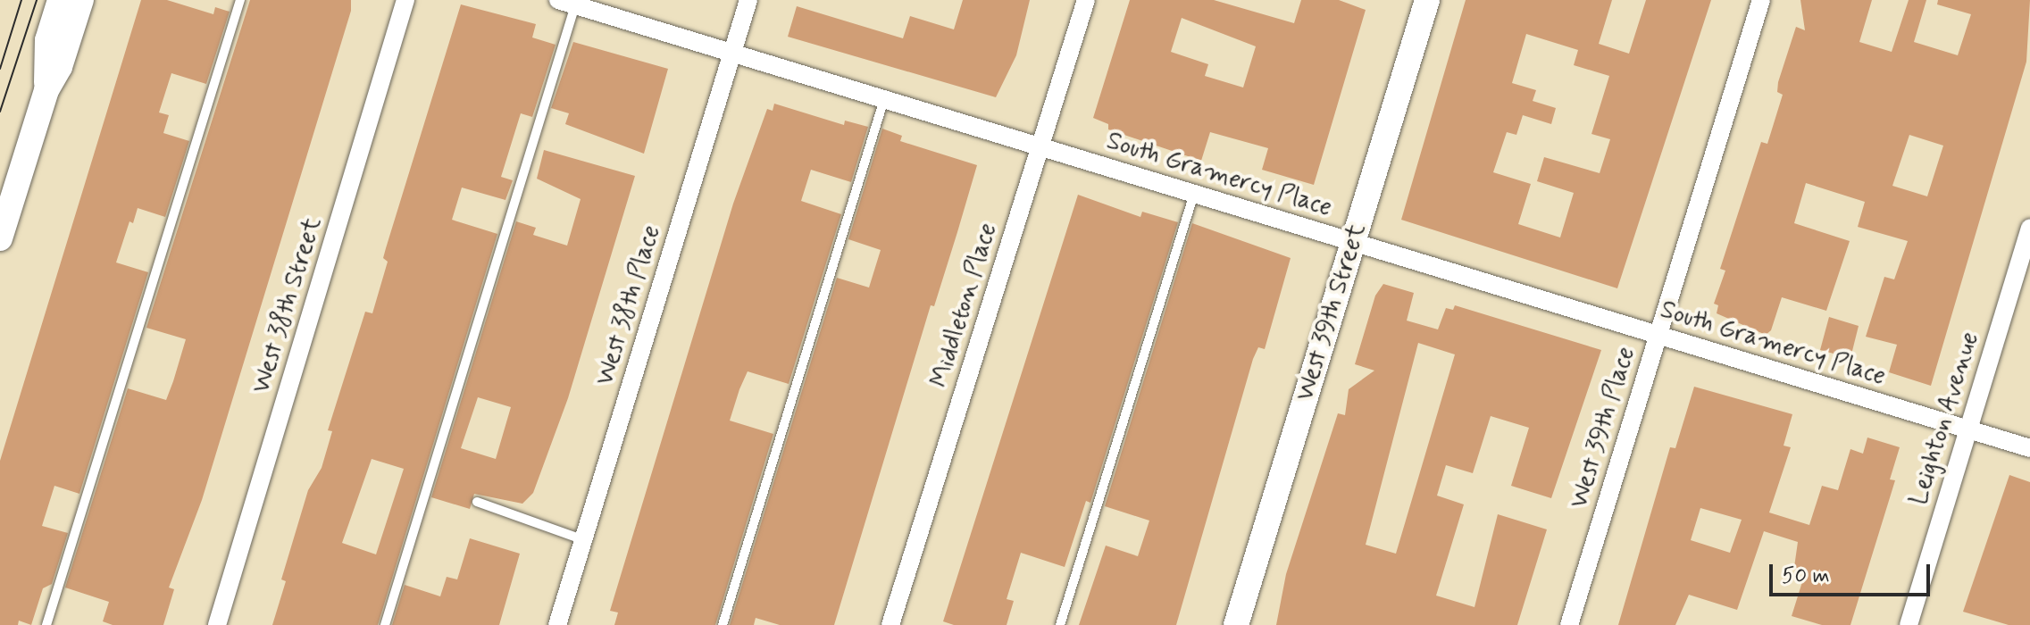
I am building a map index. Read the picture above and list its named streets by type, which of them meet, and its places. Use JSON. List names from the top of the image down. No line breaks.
{"streets":{"street":["South Gramercy Place","West 38th Street","West 38th Place","Middleton Place","West 39th Street","Leighton Avenue","West 39th Place"]},"crossings":[["South Gramercy Place","West 38th Place"],["South Gramercy Place","Middleton Place"],["South Gramercy Place","West 39th Street"],["South Gramercy Place","Leighton Avenue"],["South Gramercy Place","West 39th Place"]],"scale_bar":"50 m"}
